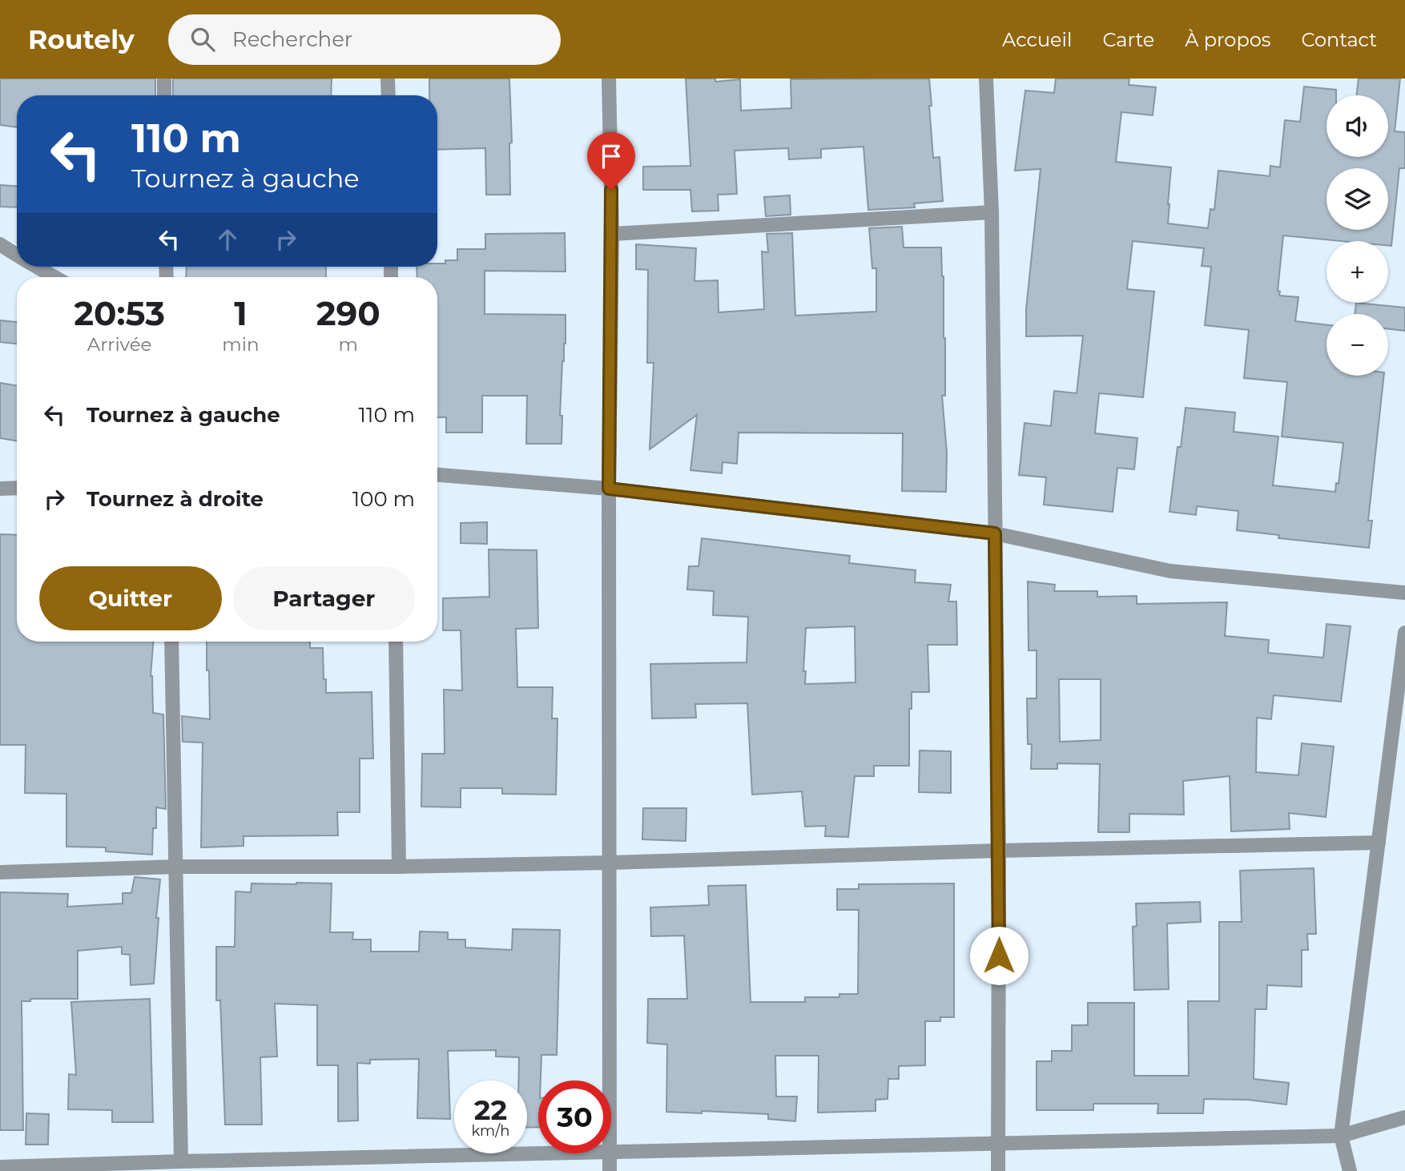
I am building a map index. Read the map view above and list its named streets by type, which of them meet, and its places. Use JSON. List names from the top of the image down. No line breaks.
{"page":{"header":"Routely","search":"Rechercher","nav":["Accueil","Carte","À propos","Contact"],"map_buttons":["+","−"],"turn":["110 m","Tournez à gauche"],"eta":["20:53","Arrivée","1","min","290","m"],"list":[{"name":"Tournez à gauche","value":"110 m"},{"name":"Tournez à droite","value":"100 m"}],"buttons":["Quitter","Partager"],"speed":"22 km/h","limit":"30"}}
